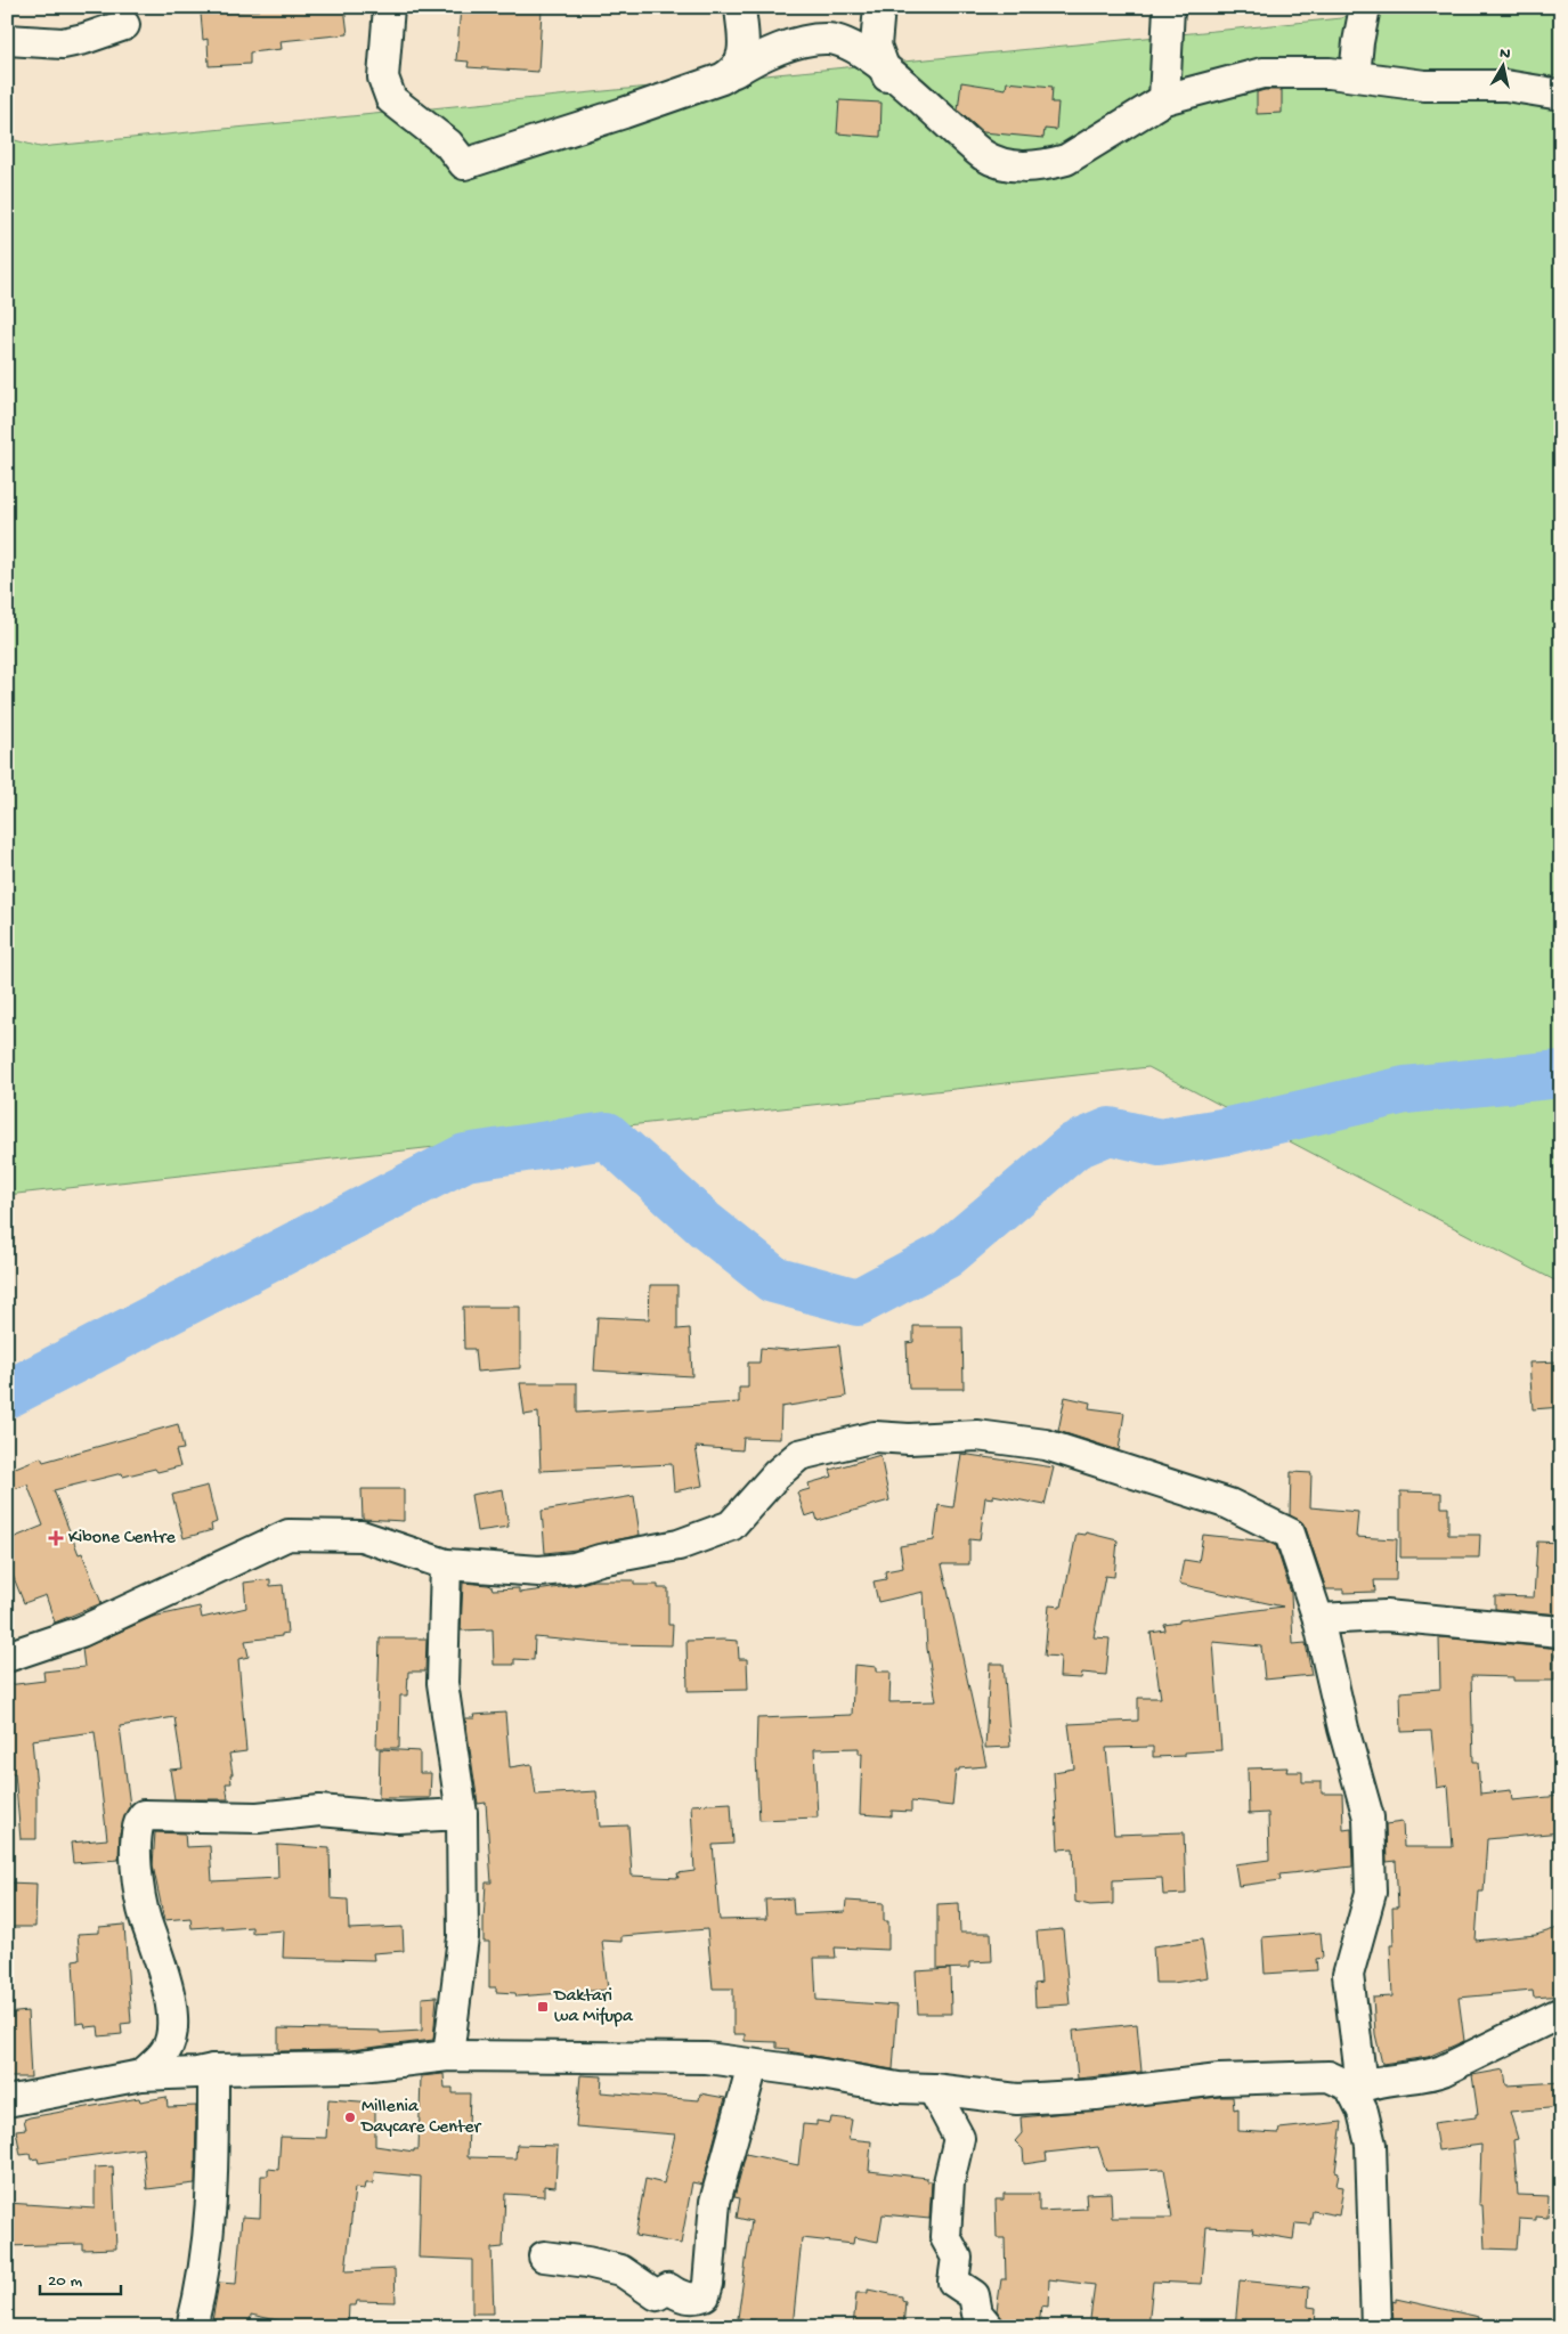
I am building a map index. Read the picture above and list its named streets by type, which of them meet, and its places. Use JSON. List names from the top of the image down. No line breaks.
{"places":{"health":["Kibone Centre"],"transit":["Daktari wa Mifupa"],"other":["Millenia Daycare Center"]},"scale_bar":"20 m","north":"top"}
